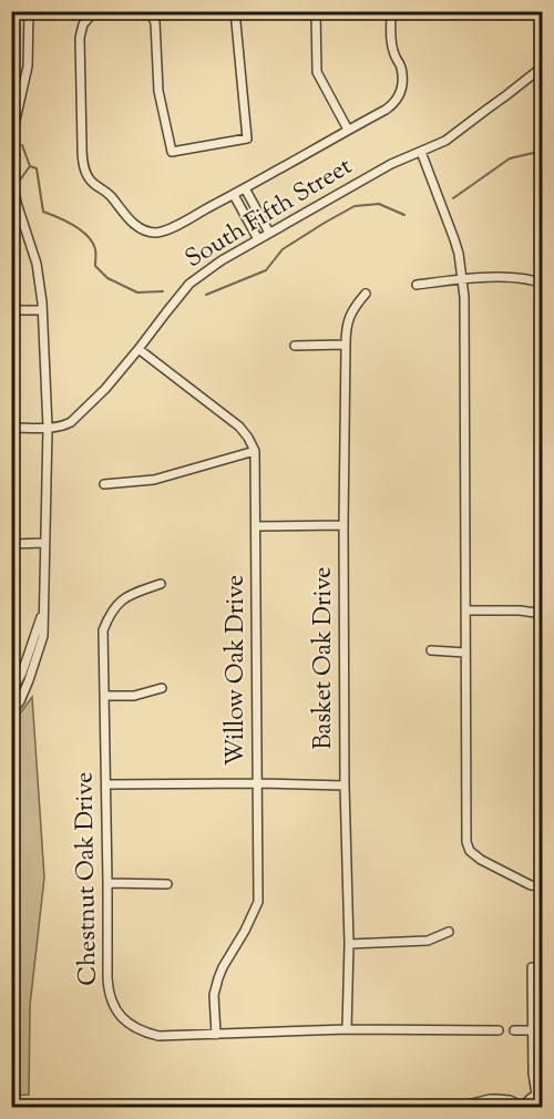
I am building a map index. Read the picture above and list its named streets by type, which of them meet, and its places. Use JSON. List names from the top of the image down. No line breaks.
{"streets":{"street":["South Fifth Street","Basket Oak Drive","Willow Oak Drive","Chestnut Oak Drive"]},"crossings":[["Basket Oak Drive","Chestnut Oak Drive"],["Willow Oak Drive","Chestnut Oak Drive"]]}
